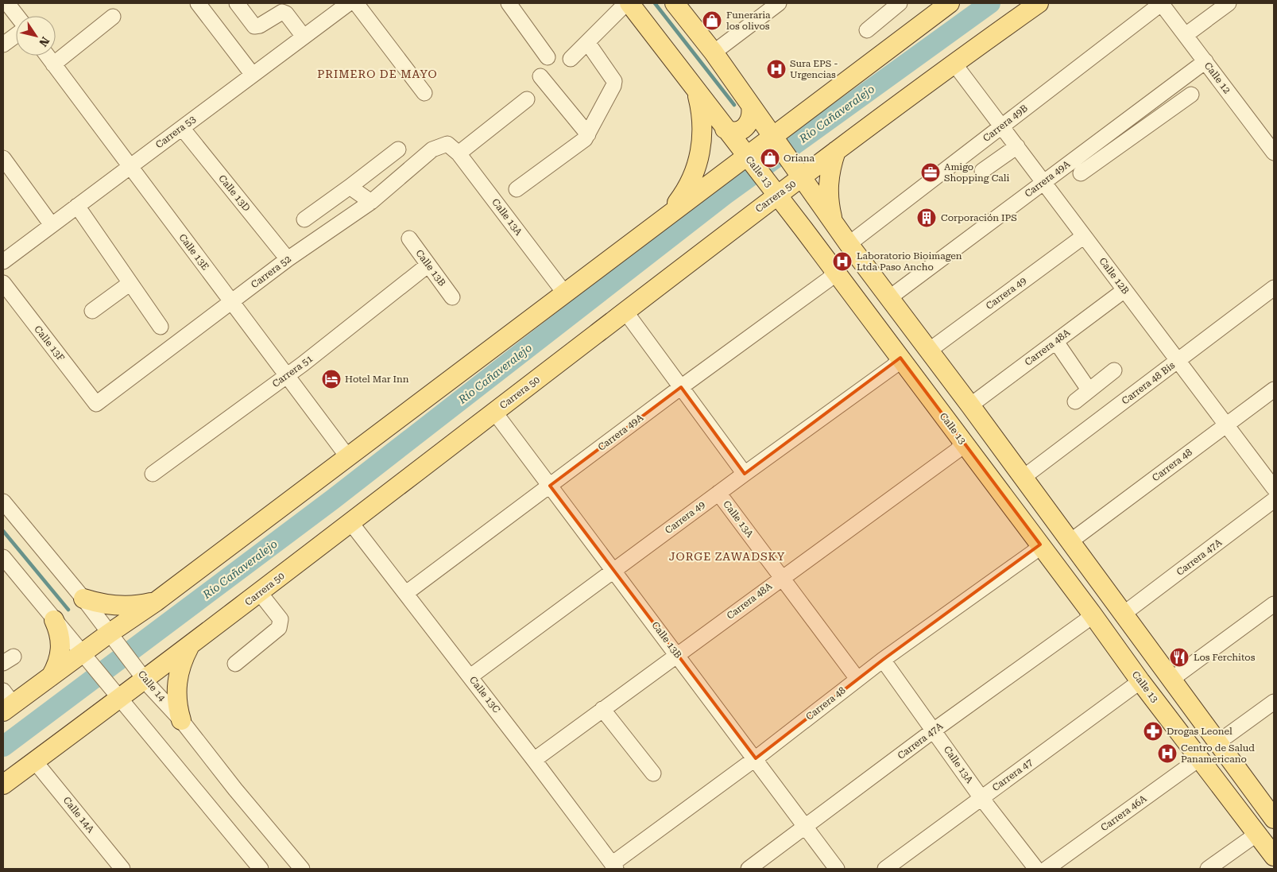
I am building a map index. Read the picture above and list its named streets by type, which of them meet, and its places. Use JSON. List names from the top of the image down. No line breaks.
{"streets":{"main road":["Calle 13","Carrera 50"],"street":["Calle 12","Carrera 49B","Carrera 53","Carrera 49A","Calle 13D","Calle 13A","Calle 13E","Calle 13B","Carrera 52","Calle 12B","Carrera 49","Calle 13F","Carrera 48A","Carrera 51","Carrera 48 Bis","Carrera 48","Carrera 47A","Calle 14","Calle 13C","Carrera 47","Carrera 46A","Calle 14A"]},"crossings":[["Calle 12","Carrera 49B"],["Calle 12","Carrera 49A"],["Carrera 49B","Calle 12B"],["Carrera 53","Calle 13D"],["Carrera 53","Calle 13E"],["Calle 13","Carrera 49A"],["Calle 13","Carrera 50"],["Calle 13","Carrera 49"],["Calle 13","Carrera 48A"],["Calle 13","Carrera 48"],["Calle 13","Carrera 47A"],["Calle 13","Carrera 47"],["Calle 13","Carrera 46A"],["Carrera 49A","Calle 13B"],["Carrera 49A","Calle 12B"],["Carrera 49A","Calle 13C"],["Calle 13D","Carrera 52"],["Carrera 50","Calle 13B"],["Carrera 50","Calle 12B"],["Carrera 50","Calle 14"],["Carrera 50","Calle 13C"],["Carrera 50","Calle 14A"],["Calle 13A","Carrera 52"],["Calle 13A","Carrera 49"],["Calle 13A","Carrera 48A"],["Calle 13A","Carrera 48"],["Calle 13A","Carrera 47A"],["Calle 13A","Carrera 47"],["Calle 13E","Carrera 52"],["Calle 13E","Carrera 51"],["Calle 13B","Carrera 49"],["Calle 13B","Carrera 48A"],["Calle 13B","Carrera 51"],["Calle 13B","Carrera 48"],["Calle 13B","Carrera 47A"],["Carrera 52","Calle 13F"],["Calle 12B","Carrera 49"],["Calle 12B","Carrera 48A"],["Calle 12B","Carrera 48 Bis"],["Calle 12B","Carrera 48"],["Carrera 49","Calle 13C"],["Carrera 48A","Calle 13C"],["Carrera 48","Calle 13C"]],"districts":["PRIMERO DE MAYO","JORGE ZAWADSKY"],"water":["Río Cañaveralejo"],"places":{"shop":["Funeraria los olivos","Oriana"],"hospital":["Sura EPS - Urgencias","Laboratorio Bioimagen Ltda Paso Ancho","Centro de Salud Panamericano"],"office":["Amigo Shopping Cali"],"building":["Corporación IPS"],"hotel":["Hotel Mar Inn"],"restaurant":["Los Ferchitos"],"pharmacy":["Drogas Leonel"]},"north":"bottom right"}
